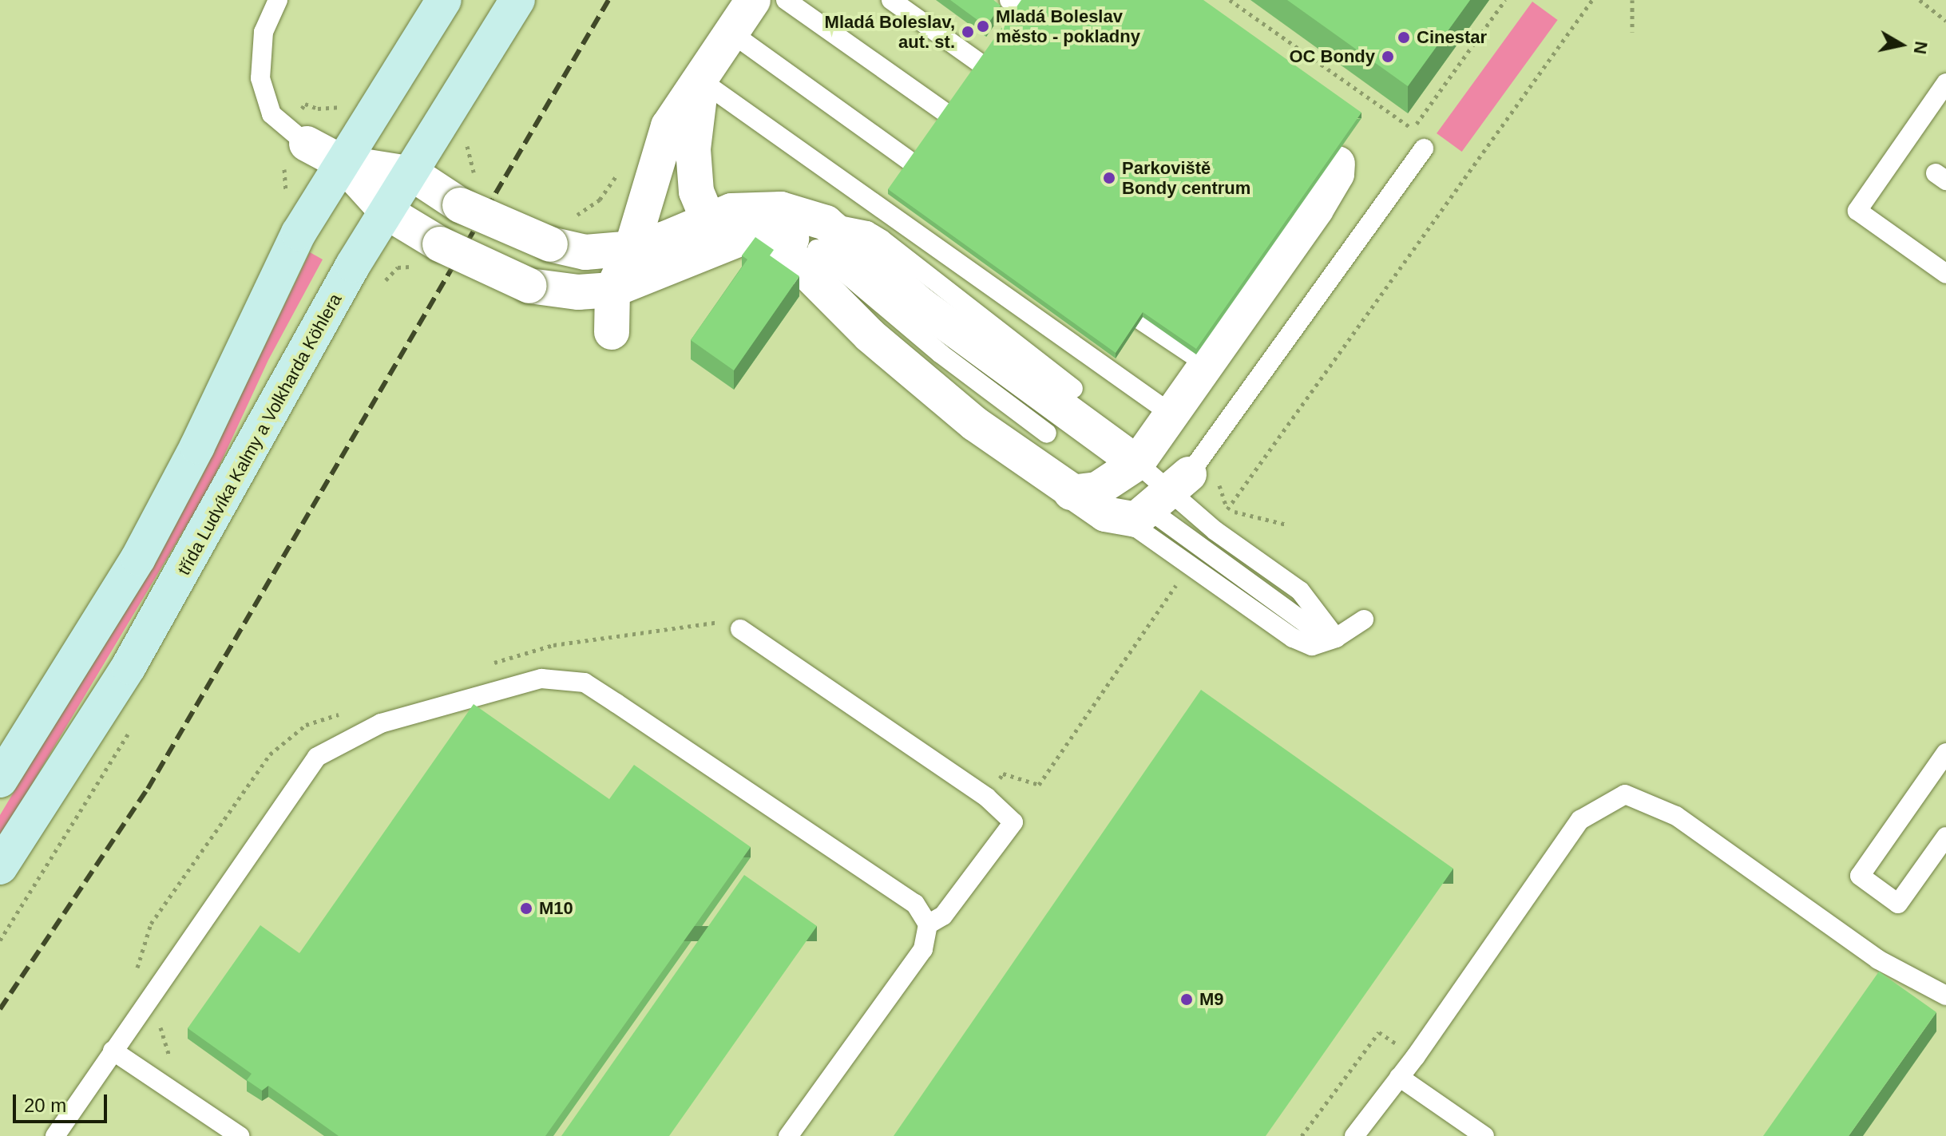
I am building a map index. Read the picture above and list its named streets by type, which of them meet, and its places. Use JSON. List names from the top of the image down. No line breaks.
{"streets":{"street":["třída Ludvíka Kalmy a Volkharda Köhlera"]},"places":["Mladá Boleslav město - pokladny","Mladá Boleslav, aut. st.","Cinestar","OC Bondy","Parkoviště Bondy centrum","M10","M9"],"scale_bar":"20 m","north":"right"}
